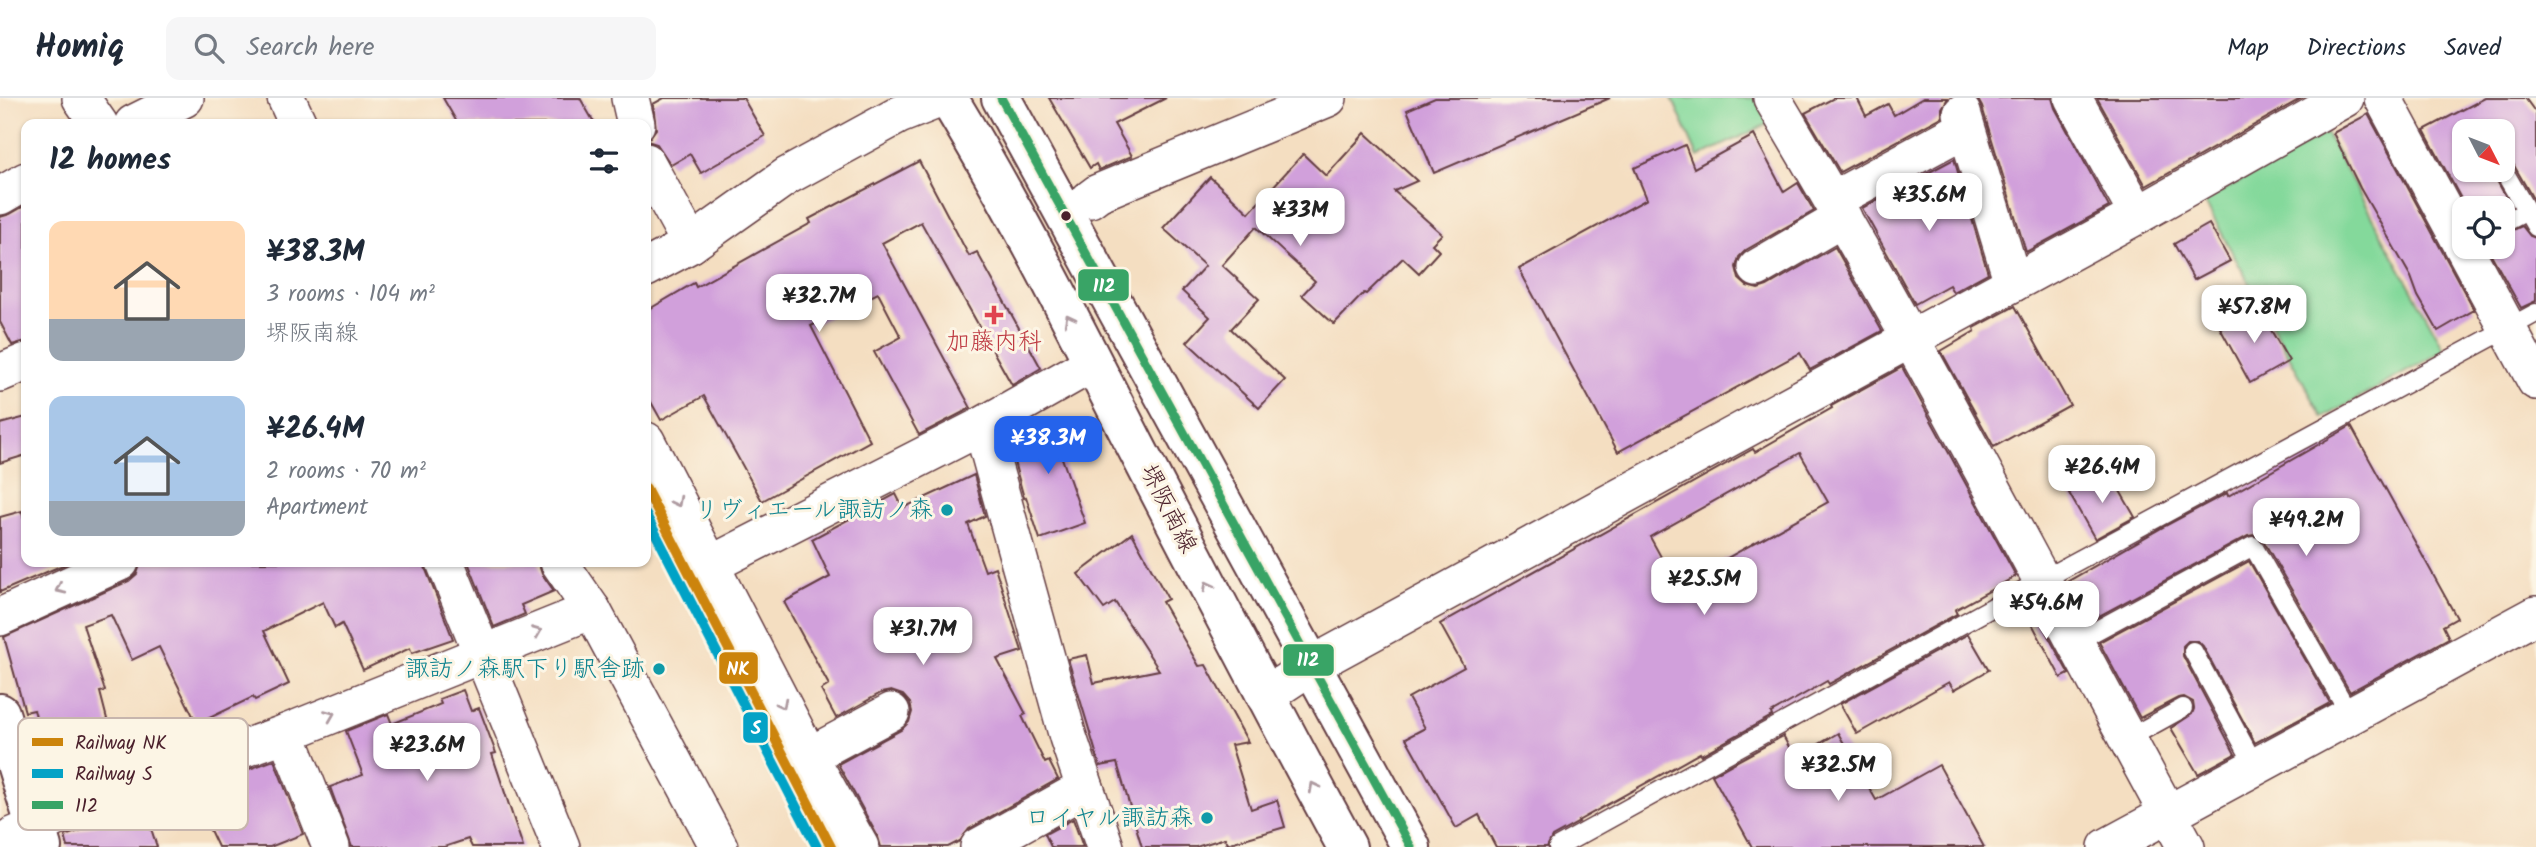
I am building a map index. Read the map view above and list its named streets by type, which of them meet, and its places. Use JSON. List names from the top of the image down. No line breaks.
{"streets":{"main road":["堺阪南線"]},"places":{"health":["加藤内科"],"other":["リヴィエール諏訪ノ森","諏訪ノ森駅下り駅舎跡","ロイヤル諏訪森"]},"lines":["transit line 112","rail line NK","rail line S"],"legend":["Railway NK","Railway S","112"],"north":"bottom right","page":{"header":"Homiq","search":"Search here","nav":["Map","Directions","Saved"],"heading":"12 homes","price":["¥35.6M","¥33M","¥32.7M","¥57.8M","¥38.3M","¥26.4M","¥49.2M","¥25.5M","¥54.6M","¥31.7M","¥23.6M","¥32.5M"],"list":[{"name":"¥38.3M","note":"3 rooms · 104 m² · 堺阪南線"},{"name":"¥26.4M","note":"2 rooms · 70 m² · Apartment"}]}}
